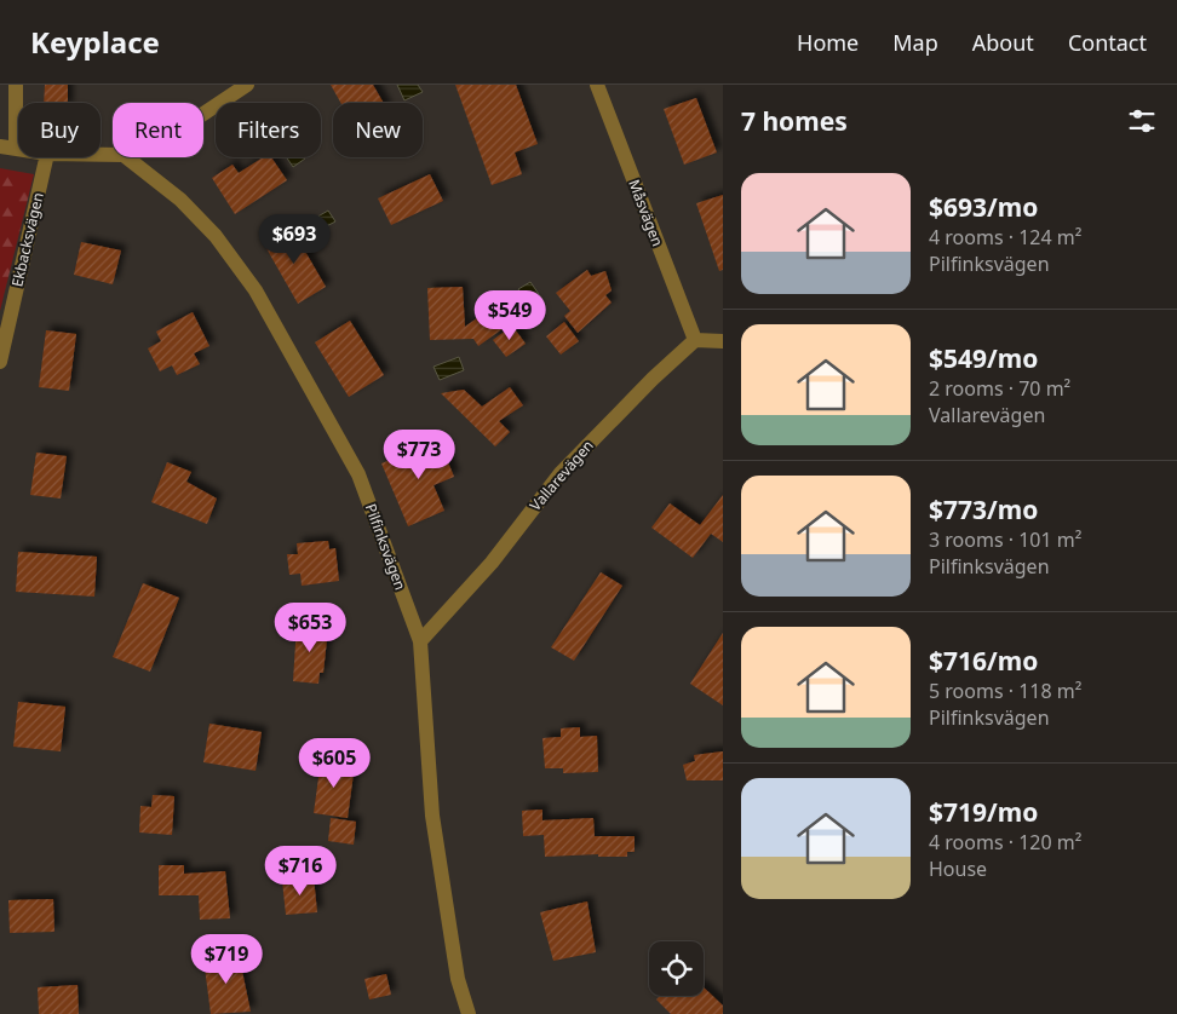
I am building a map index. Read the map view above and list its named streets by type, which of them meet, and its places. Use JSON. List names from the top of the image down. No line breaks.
{"streets":{"street":["Måsvägen","Ekbacksvägen","Vallarevägen","Pilfinksvägen"]},"crossings":[["Måsvägen","Vallarevägen"],["Vallarevägen","Pilfinksvägen"]],"page":{"header":"Keyplace","nav":["Home","Map","About","Contact"],"heading":"7 homes","chip":["Buy","Rent","Filters","New"],"list":[{"name":"$693/mo","note":"4 rooms · 124 m² · Pilfinksvägen"},{"name":"$549/mo","note":"2 rooms · 70 m² · Vallarevägen"},{"name":"$773/mo","note":"3 rooms · 101 m² · Pilfinksvägen"},{"name":"$716/mo","note":"5 rooms · 118 m² · Pilfinksvägen"},{"name":"$719/mo","note":"4 rooms · 120 m² · House"}],"price":["$693","$549","$773","$653","$605","$716","$719"]}}
